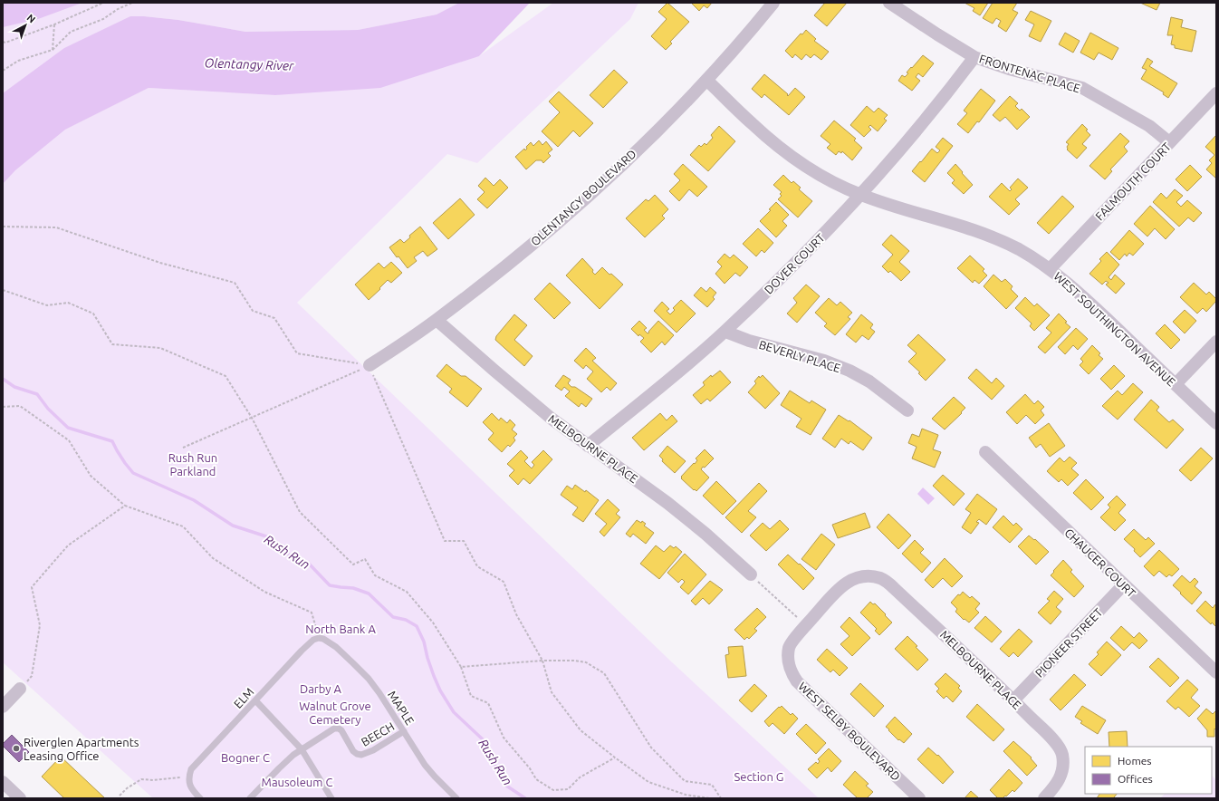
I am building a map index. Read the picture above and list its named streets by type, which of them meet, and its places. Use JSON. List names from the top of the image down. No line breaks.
{"streets":{"street":["FRONTENAC PLACE","FALMOUTH COURT","OLENTANGY BOULEVARD","DOVER COURT","WEST SOUTHINGTON AVENUE","BEVERLY PLACE","MELBOURNE PLACE","CHAUCER COURT","PIONEER STREET","WEST SELBY BOULEVARD"],"lane":["ELM","MAPLE","BEECH"]},"crossings":[["FRONTENAC PLACE","FALMOUTH COURT"],["FRONTENAC PLACE","DOVER COURT"],["FALMOUTH COURT","WEST SOUTHINGTON AVENUE"],["OLENTANGY BOULEVARD","WEST SOUTHINGTON AVENUE"],["OLENTANGY BOULEVARD","MELBOURNE PLACE"],["DOVER COURT","WEST SOUTHINGTON AVENUE"],["DOVER COURT","BEVERLY PLACE"],["DOVER COURT","MELBOURNE PLACE"],["MELBOURNE PLACE","PIONEER STREET"],["MELBOURNE PLACE","WEST SELBY BOULEVARD"],["CHAUCER COURT","PIONEER STREET"],["ELM","MAPLE"],["MAPLE","BEECH"]],"water":["Olentangy River","Rush Run"],"parks":["Rush Run Parkland","North Bank A","Darby A","Walnut Grove Cemetery","Bogner C","Section G","Mausoleum C"],"places":["Riverglen Apartments Leasing Office"],"legend":["Homes","Offices"],"north":"top right"}
